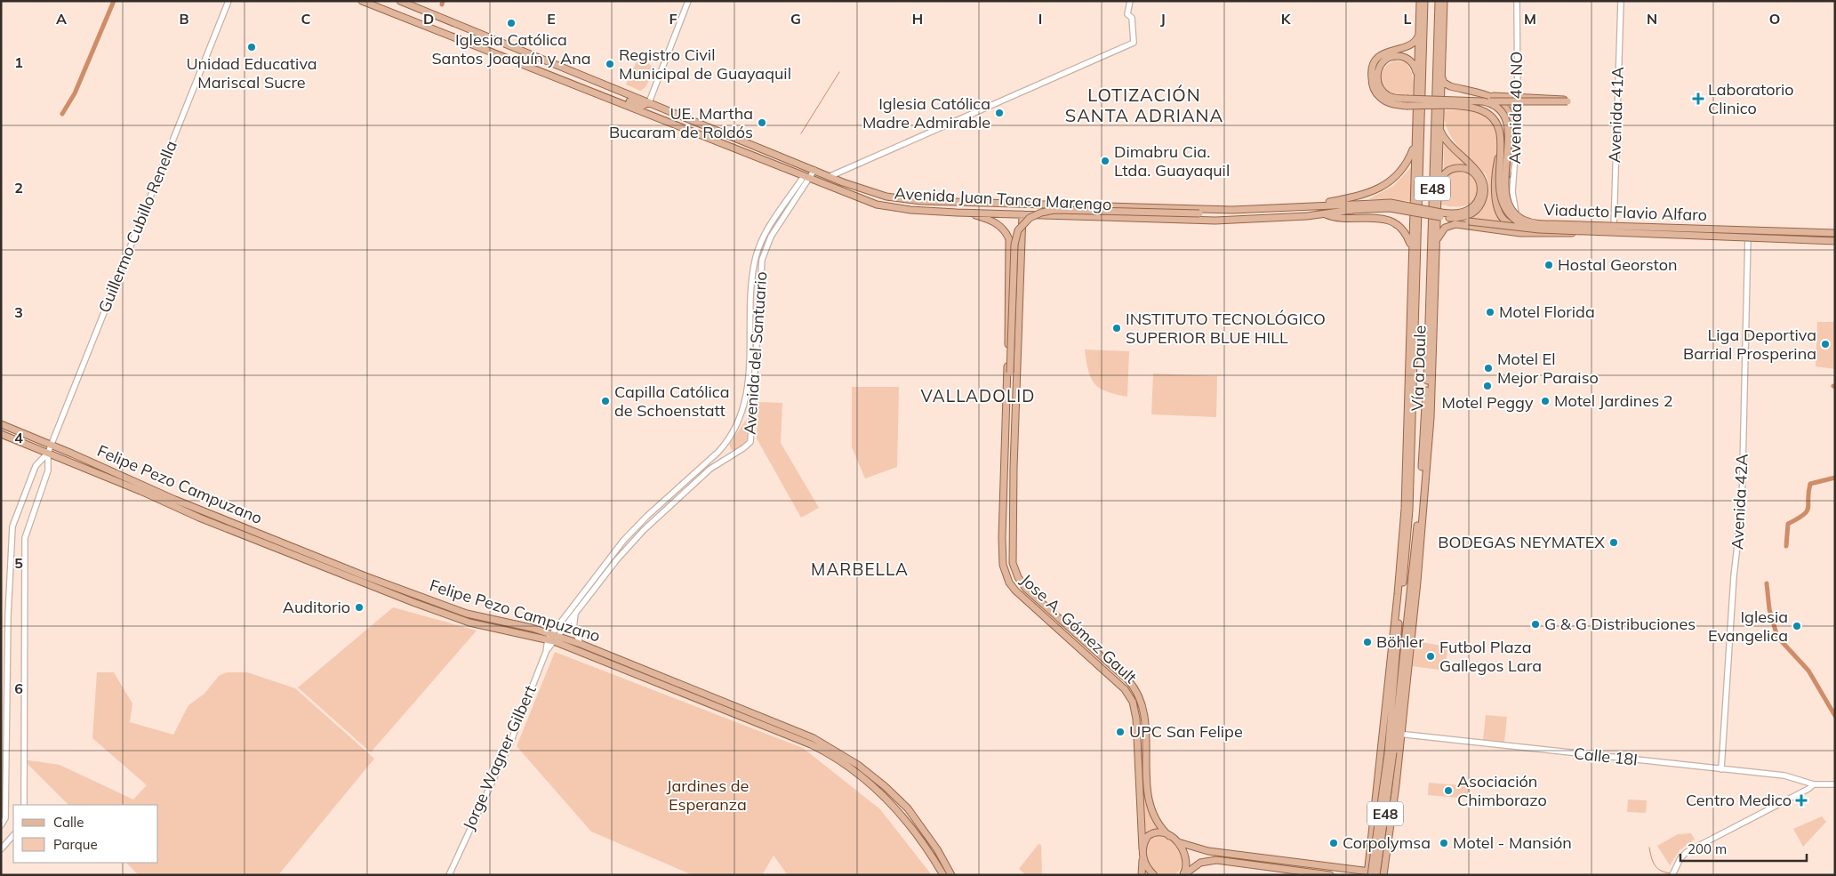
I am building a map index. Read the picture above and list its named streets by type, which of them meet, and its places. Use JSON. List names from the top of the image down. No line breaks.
{"streets":{"main road":["E48","Avenida Juan Tanca Marengo","Viaducto Flavio Alfaro","Vía a Daule","Felipe Pezo Campuzano","Jose A. Gómez Gault"],"street":["Avenida 40 NO","Avenida 41A","Guillermo Cubillo Renella","Avenida del Santuario","Avenida 42A","Calle 18I","Jorge Wagner Gilbert"]},"crossings":[["Avenida 40 NO","Viaducto Flavio Alfaro"],["E48","Vía a Daule"],["E48","Calle 18I"],["Avenida Juan Tanca Marengo","Viaducto Flavio Alfaro"],["Avenida Juan Tanca Marengo","Avenida del Santuario"],["Avenida Juan Tanca Marengo","Jose A. Gómez Gault"],["Guillermo Cubillo Renella","Felipe Pezo Campuzano"],["Avenida del Santuario","Felipe Pezo Campuzano"],["Avenida del Santuario","Jorge Wagner Gilbert"],["Vía a Daule","Calle 18I"],["Felipe Pezo Campuzano","Jorge Wagner Gilbert"],["Avenida 42A","Calle 18I"]],"districts":["LOTIZACIÓN SANTA ADRIANA","VALLADOLID","MARBELLA"],"parks":["Jardines de Esperanza"],"places":{"other":["Iglesia Católica Santos Joaquín y Ana","Unidad Educativa Mariscal Sucre","Registro Civil Municipal de Guayaquil","Iglesia Católica Madre Admirable","UE. Martha Bucaram de Roldós","Dimabru Cia. Ltda. Guayaquil","Hostal Georston","Motel Florida","INSTITUTO TECNOLÓGICO SUPERIOR BLUE HILL","Liga Deportiva Barrial Prosperina","Motel El Mejor Paraiso","Motel Peggy","Capilla Católica de Schoenstatt","Motel Jardines 2","BODEGAS NEYMATEX","Auditorio","G & G Distribuciones","Iglesia Evangelica","Böhler","Futbol Plaza Gallegos Lara","UPC San Felipe","Asociación Chimborazo","Corpolymsa","Motel - Mansión"],"health":["Laboratorio Clinico","Centro Medico"]},"legend":["Calle","Parque"],"scale_bar":"200 m","grid":{"columns":["A","B","C","D","E","F","G","H","I","J","K","L","M","N","O"],"rows":["1","2","3","4","5","6"]}}
